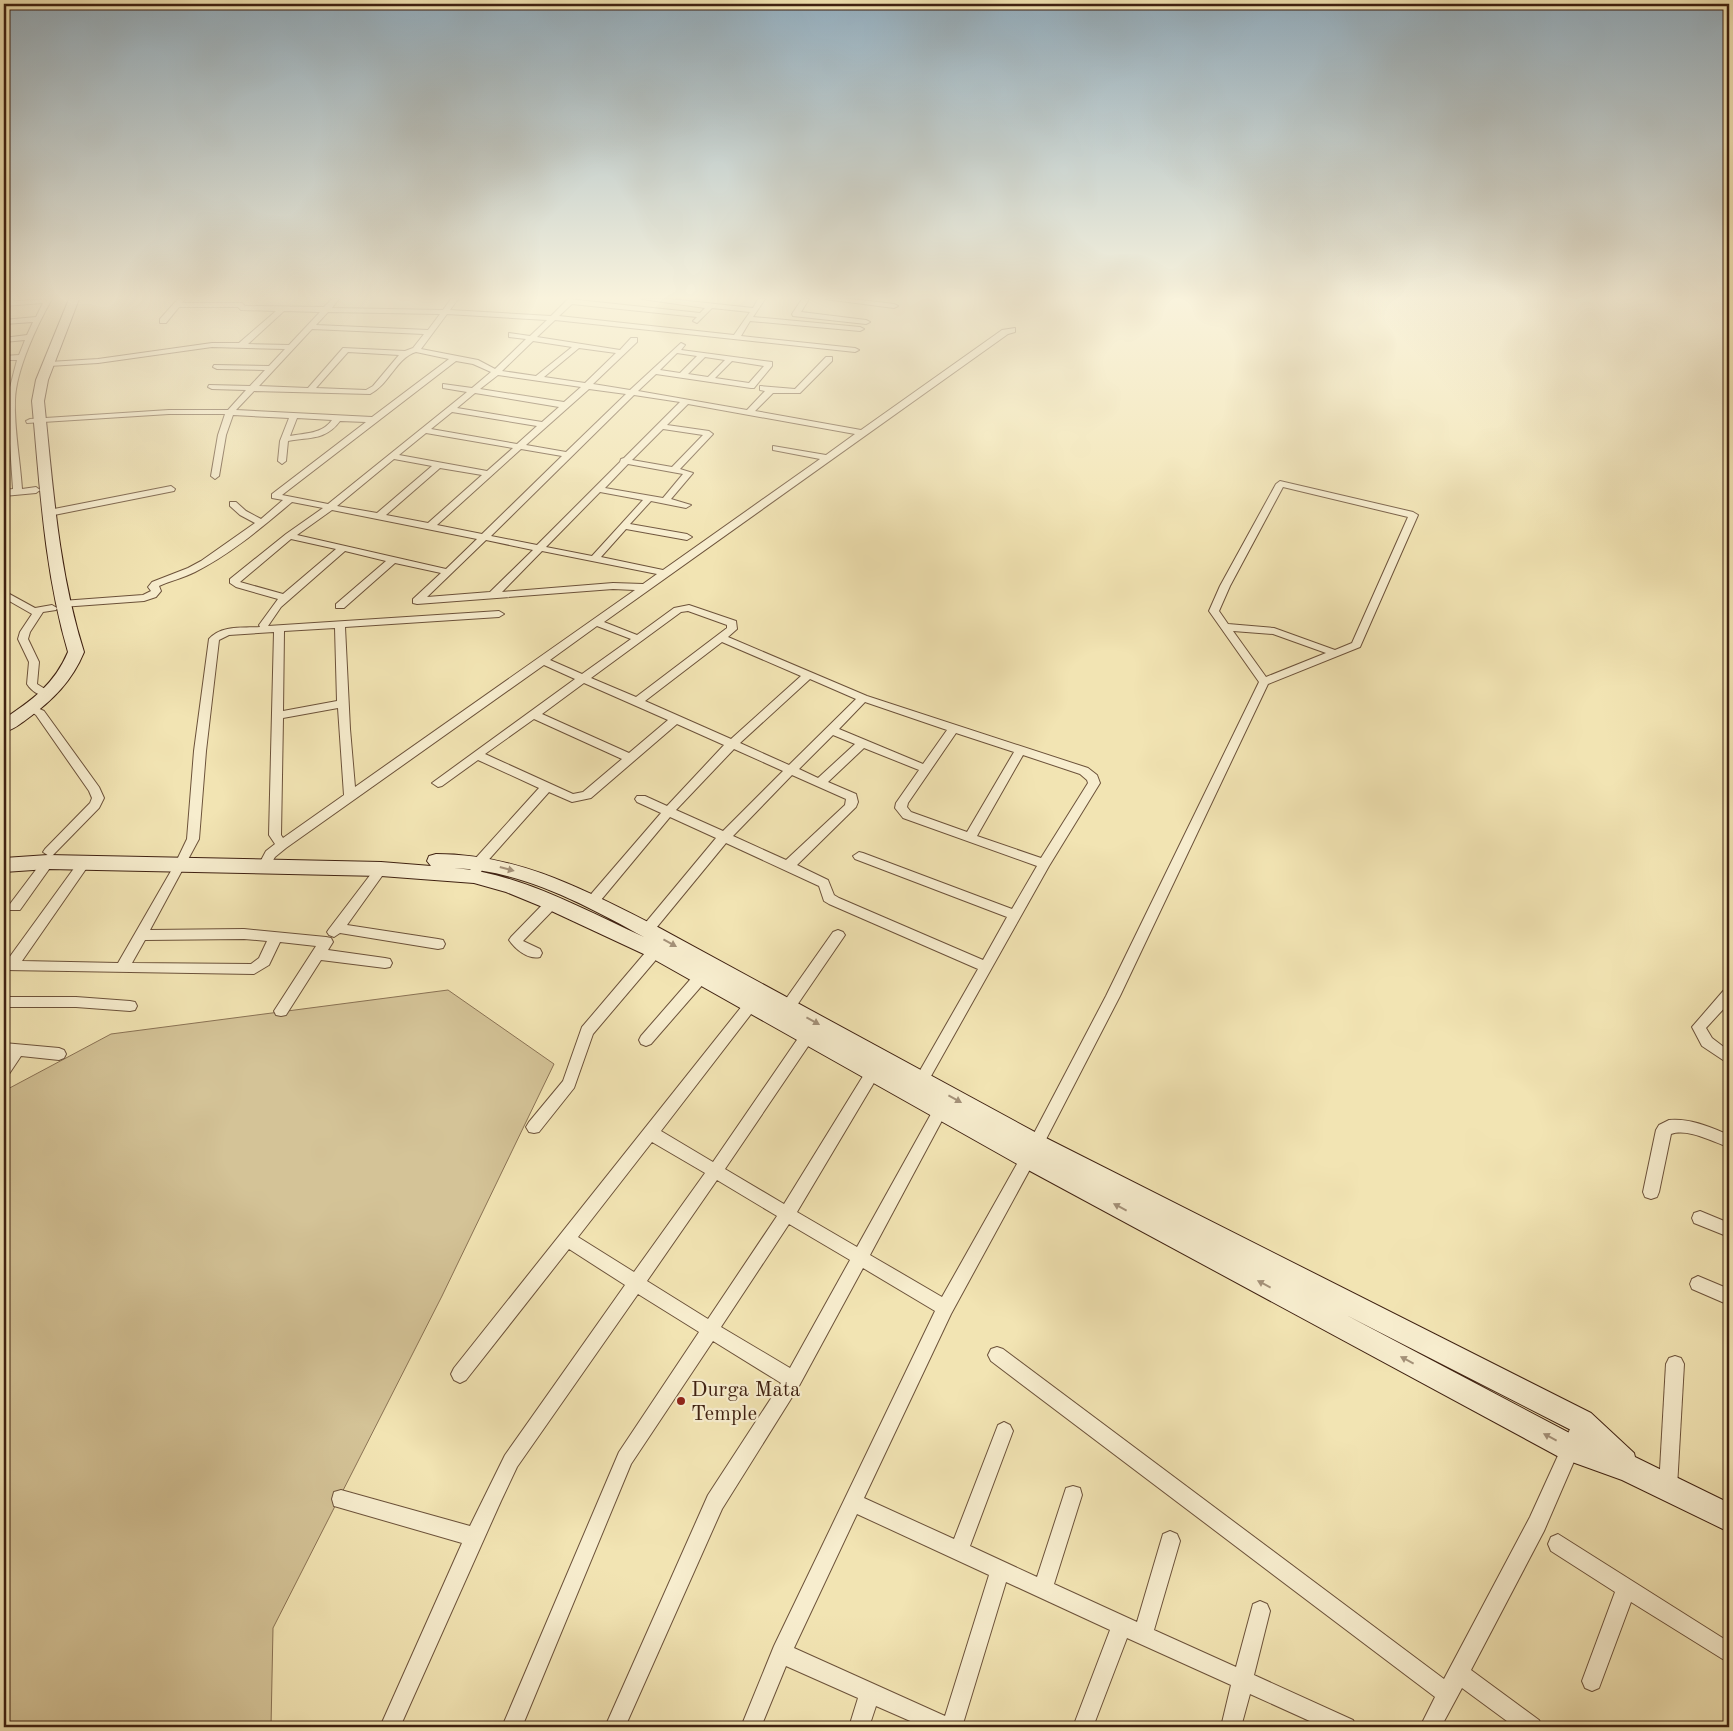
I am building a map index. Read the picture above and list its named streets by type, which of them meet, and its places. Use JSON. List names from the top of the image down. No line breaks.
{"places":["Durga Mata Temple"]}
